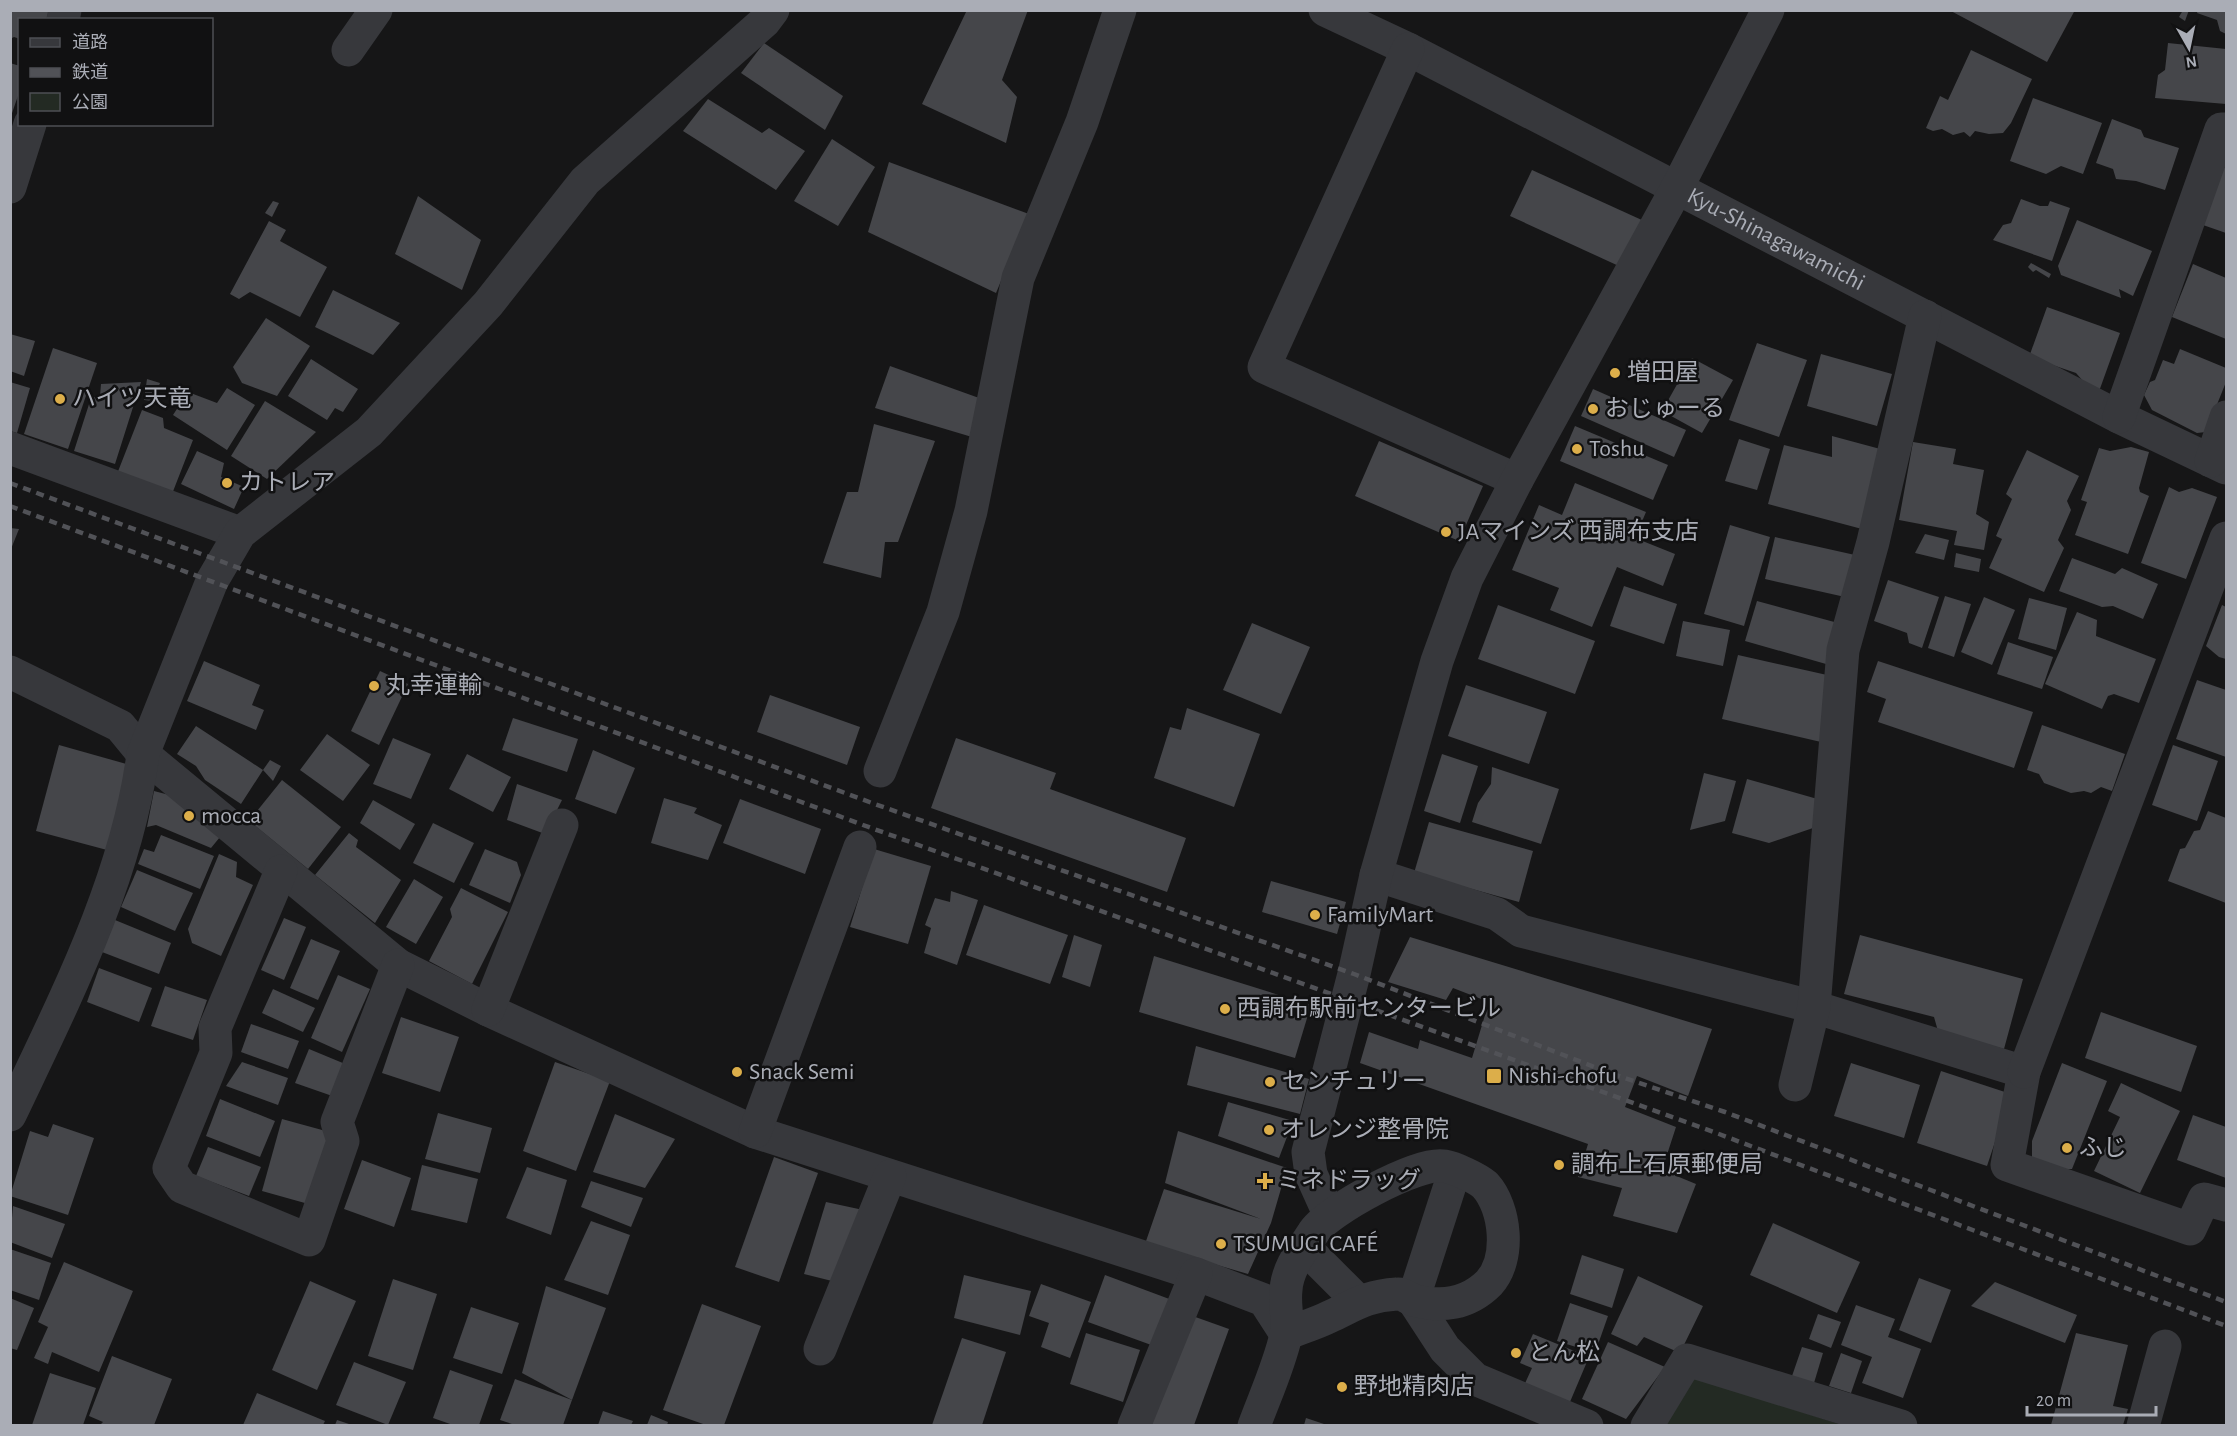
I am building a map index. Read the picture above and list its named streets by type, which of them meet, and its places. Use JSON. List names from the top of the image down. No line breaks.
{"streets":{"street":["Kyu-Shinagawamichi"]},"places":{"other":["増田屋","ハイツ天竜","おじゅーる","Toshu","カトレア","JAマインズ 西調布支店","丸幸運輸","mocca","FamilyMart","西調布駅前センタービル","Snack Semi","センチュリー","オレンジ整骨院","ふじ","調布上石原郵便局","TSUMUGI CAFÉ","とん松","野地精肉店"],"transit":["Nishi-chofu"],"health":["ミネドラッグ"]},"legend":["道路","鉄道","公園"],"scale_bar":"20 m","north":"bottom"}
